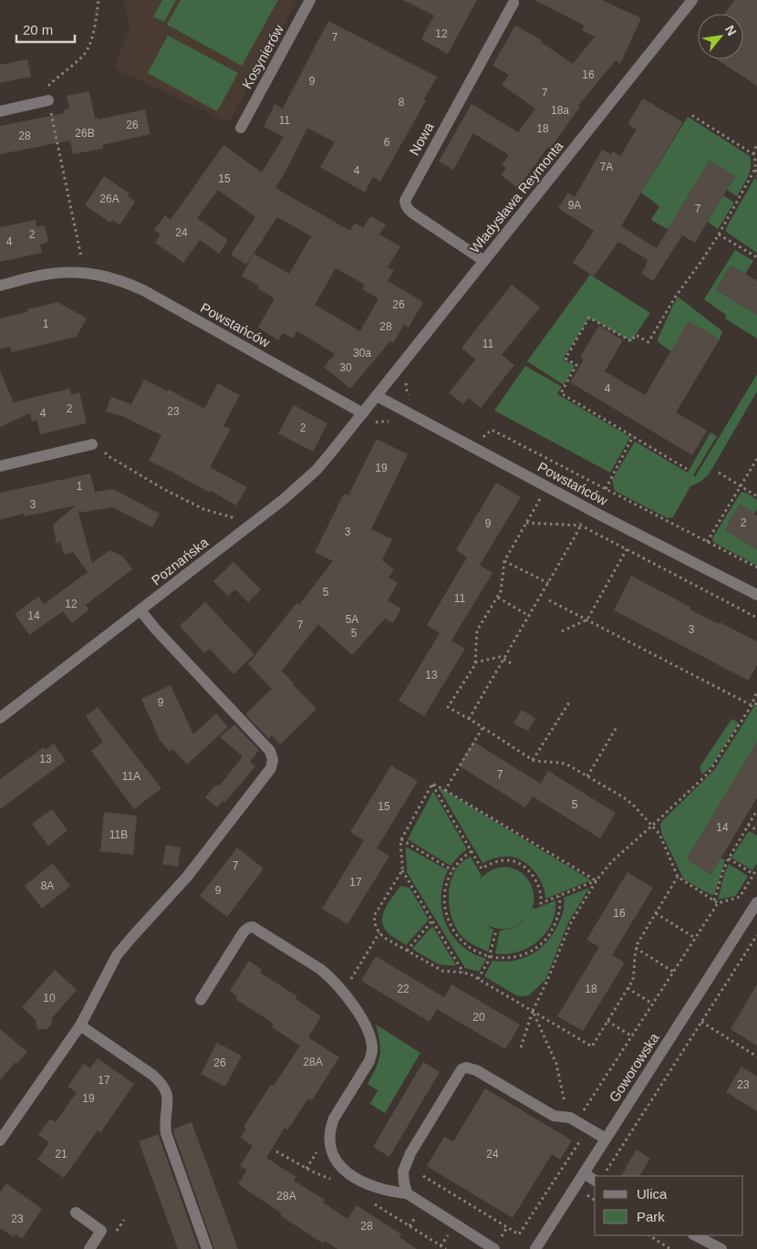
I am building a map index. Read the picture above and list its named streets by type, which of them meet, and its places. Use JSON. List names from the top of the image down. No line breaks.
{"streets":{"street":["Kosynierów","Nowa","Władysława Reymonta","Powstańców","Poznańska","Goworowska"]},"crossings":[["Nowa","Władysława Reymonta"],["Władysława Reymonta","Powstańców"],["Władysława Reymonta","Poznańska"],["Powstańców","Poznańska"]],"house_numbers":["12","7","16","9","7","8","18a","11","26","18","26B","28","6","7A","4","15","26A","9A","7","24","2","4","26","1","28","11","30a","30","4","2","23","4","2","19","1","3","2","9","3","5","11","12","14","5A","7","3","5","13","9","13","7","11A","5","15","14","11B","7","17","8A","9","16","22","18","10","20","28A","26","17","23","19","21","24","28A","23","28"],"legend":["Ulica","Park"],"scale_bar":"20 m","north":"top right"}
